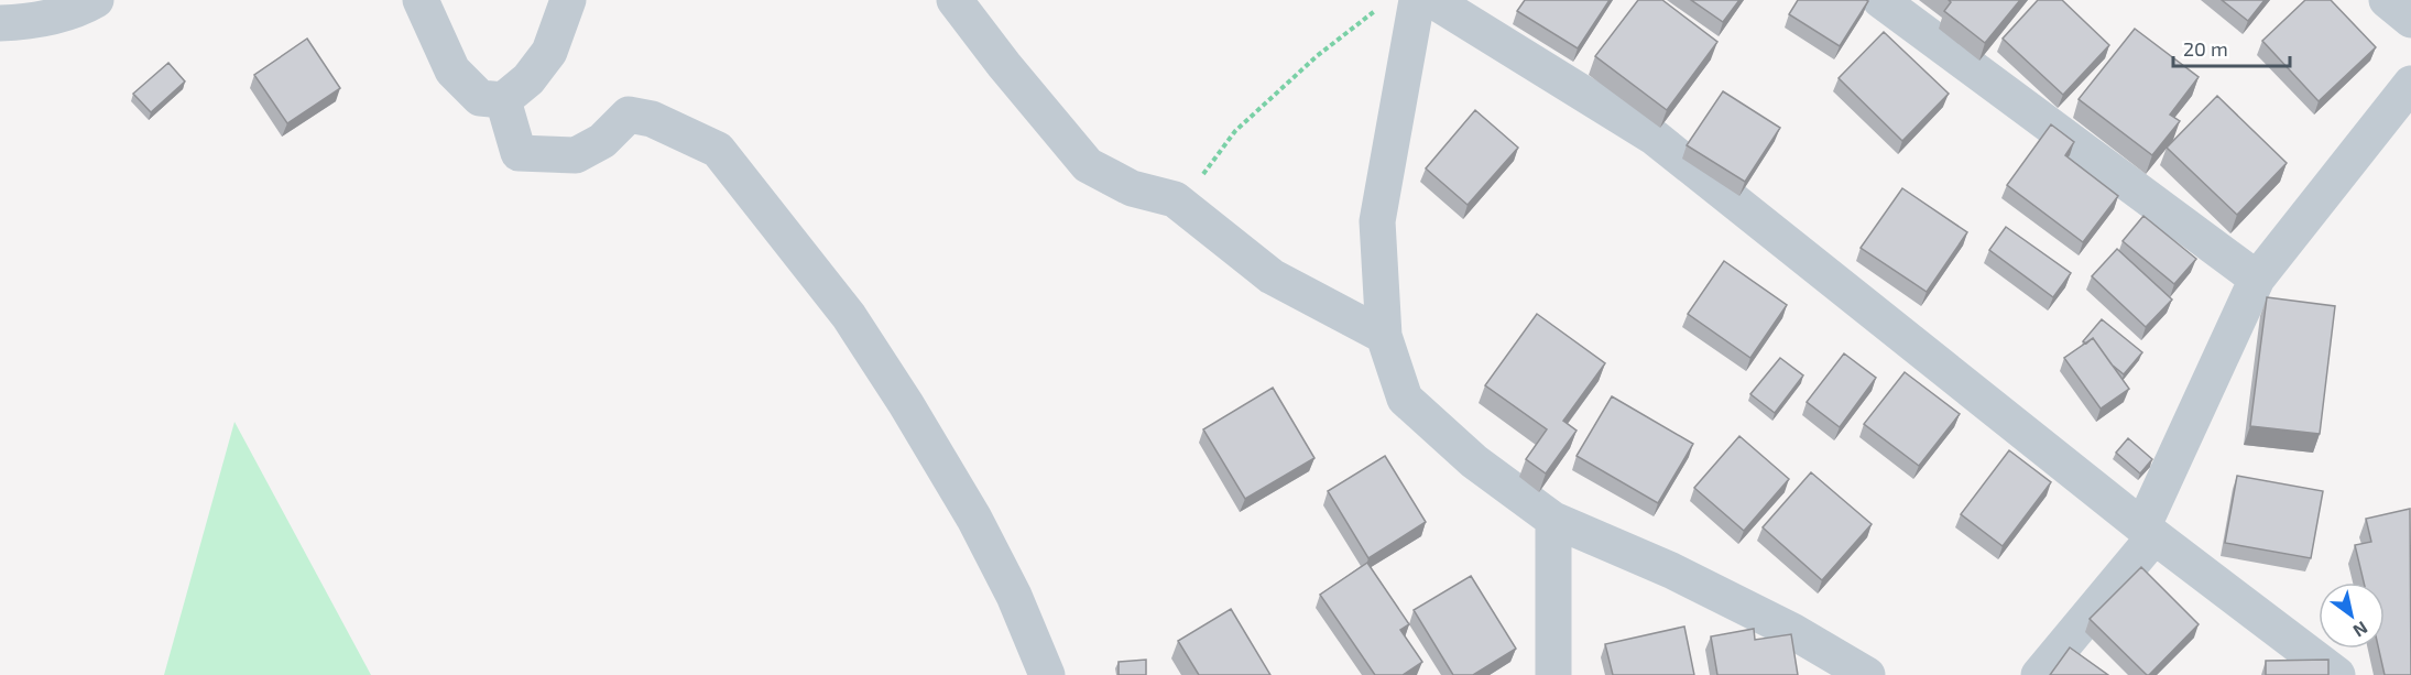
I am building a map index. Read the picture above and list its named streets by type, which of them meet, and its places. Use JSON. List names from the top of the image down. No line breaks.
{"scale_bar":"20 m","north":"bottom right"}
